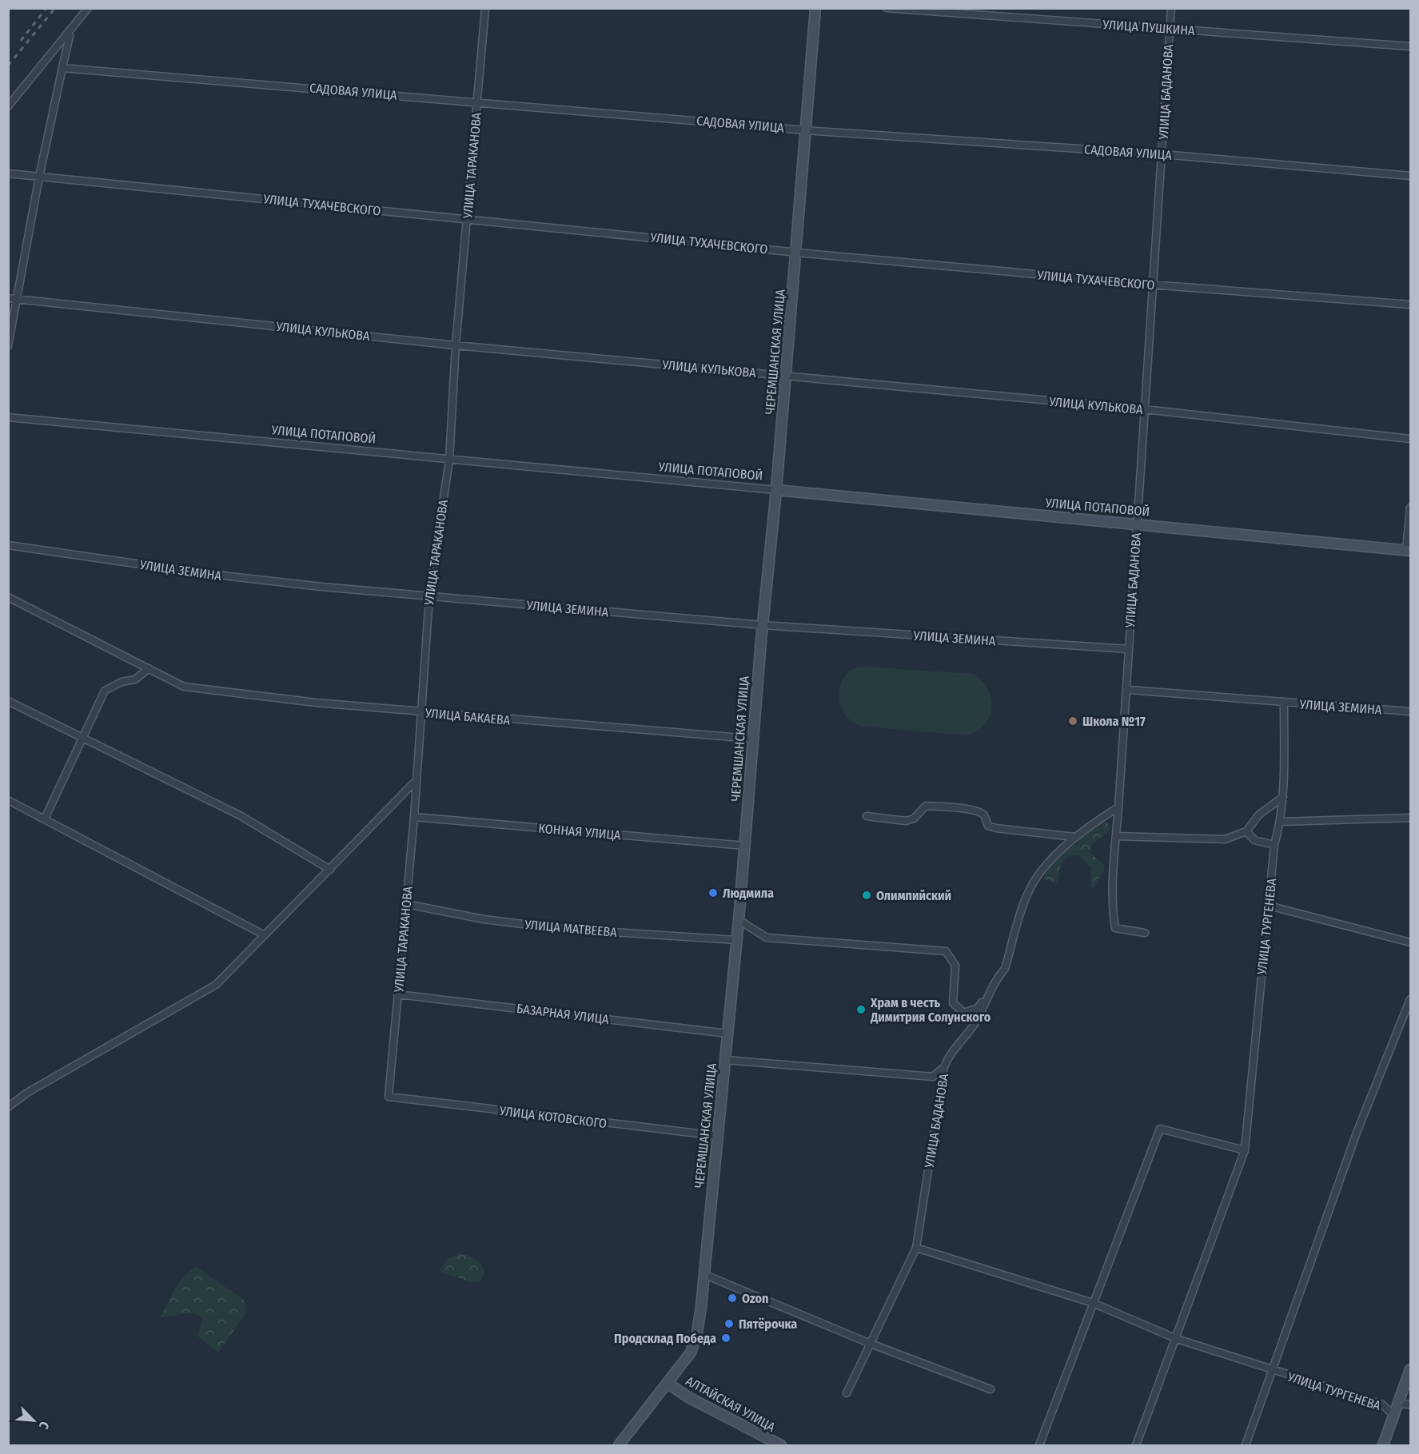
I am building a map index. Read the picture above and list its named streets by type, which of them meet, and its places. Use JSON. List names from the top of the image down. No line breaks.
{"streets":{"main road":["ЧЕРЕМШАНСКАЯ УЛИЦА","УЛИЦА ПОТАПОВОЙ","АЛТАЙСКАЯ УЛИЦА"],"street":["УЛИЦА ПУШКИНА","САДОВАЯ УЛИЦА","УЛИЦА БАДАНОВА","УЛИЦА ТАРАКАНОВА","УЛИЦА ТУХАЧЕВСКОГО","УЛИЦА КУЛЬКОВА","УЛИЦА ЗЕМИНА","УЛИЦА БАКАЕВА","КОННАЯ УЛИЦА","УЛИЦА ТУРГЕНЕВА","УЛИЦА МАТВЕЕВА","БАЗАРНАЯ УЛИЦА","УЛИЦА КОТОВСКОГО"]},"crossings":[["УЛИЦА ПУШКИНА","УЛИЦА БАДАНОВА"],["САДОВАЯ УЛИЦА","УЛИЦА БАДАНОВА"],["САДОВАЯ УЛИЦА","УЛИЦА ТАРАКАНОВА"],["САДОВАЯ УЛИЦА","ЧЕРЕМШАНСКАЯ УЛИЦА"],["УЛИЦА БАДАНОВА","УЛИЦА ТУХАЧЕВСКОГО"],["УЛИЦА БАДАНОВА","УЛИЦА КУЛЬКОВА"],["УЛИЦА БАДАНОВА","УЛИЦА ПОТАПОВОЙ"],["УЛИЦА БАДАНОВА","УЛИЦА ЗЕМИНА"],["УЛИЦА БАДАНОВА","УЛИЦА ТУРГЕНЕВА"],["УЛИЦА ТАРАКАНОВА","УЛИЦА ТУХАЧЕВСКОГО"],["УЛИЦА ТАРАКАНОВА","УЛИЦА КУЛЬКОВА"],["УЛИЦА ТАРАКАНОВА","УЛИЦА ПОТАПОВОЙ"],["УЛИЦА ТАРАКАНОВА","УЛИЦА ЗЕМИНА"],["УЛИЦА ТАРАКАНОВА","УЛИЦА БАКАЕВА"],["УЛИЦА ТАРАКАНОВА","КОННАЯ УЛИЦА"],["УЛИЦА ТАРАКАНОВА","УЛИЦА МАТВЕЕВА"],["УЛИЦА ТАРАКАНОВА","БАЗАРНАЯ УЛИЦА"],["УЛИЦА ТАРАКАНОВА","УЛИЦА КОТОВСКОГО"],["УЛИЦА ТУХАЧЕВСКОГО","ЧЕРЕМШАНСКАЯ УЛИЦА"],["УЛИЦА КУЛЬКОВА","ЧЕРЕМШАНСКАЯ УЛИЦА"],["ЧЕРЕМШАНСКАЯ УЛИЦА","УЛИЦА ПОТАПОВОЙ"],["ЧЕРЕМШАНСКАЯ УЛИЦА","УЛИЦА ЗЕМИНА"],["ЧЕРЕМШАНСКАЯ УЛИЦА","УЛИЦА БАКАЕВА"],["ЧЕРЕМШАНСКАЯ УЛИЦА","КОННАЯ УЛИЦА"],["ЧЕРЕМШАНСКАЯ УЛИЦА","УЛИЦА МАТВЕЕВА"],["ЧЕРЕМШАНСКАЯ УЛИЦА","БАЗАРНАЯ УЛИЦА"],["ЧЕРЕМШАНСКАЯ УЛИЦА","УЛИЦА КОТОВСКОГО"],["ЧЕРЕМШАНСКАЯ УЛИЦА","АЛТАЙСКАЯ УЛИЦА"],["УЛИЦА ЗЕМИНА","УЛИЦА ТУРГЕНЕВА"]],"places":["Школа №17","Людмила","Олимпийский","Храм в честь Димитрия Солунского","Ozon","Пятёрочка","Продсклад Победа"],"north":"bottom right"}
